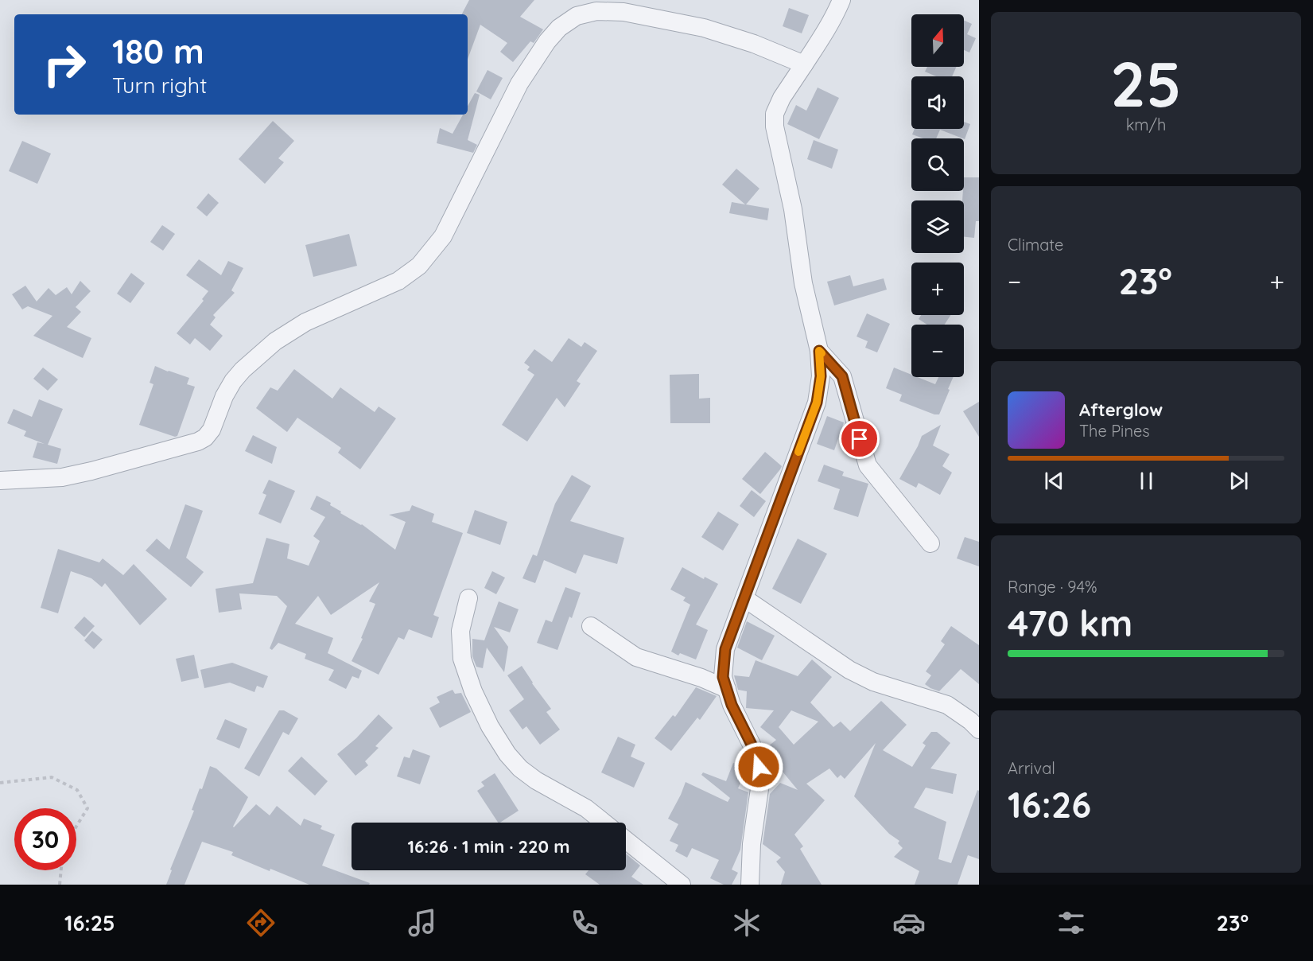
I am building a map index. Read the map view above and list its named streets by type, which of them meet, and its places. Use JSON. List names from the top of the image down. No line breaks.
{"north":"top","page":{"tile":[["25","km/h"],"Climate",["Range · 94%","470 km"],["Arrival","16:26"]],"map_buttons":["+","−"],"turn":["180 m","Turn right"],"heat":["−","23°","+"],"song":["Afterglow","The Pines"],"limit":"30","trip":"16:26 · 1 min · 220 m","tabs":["16:25","23°"]}}
